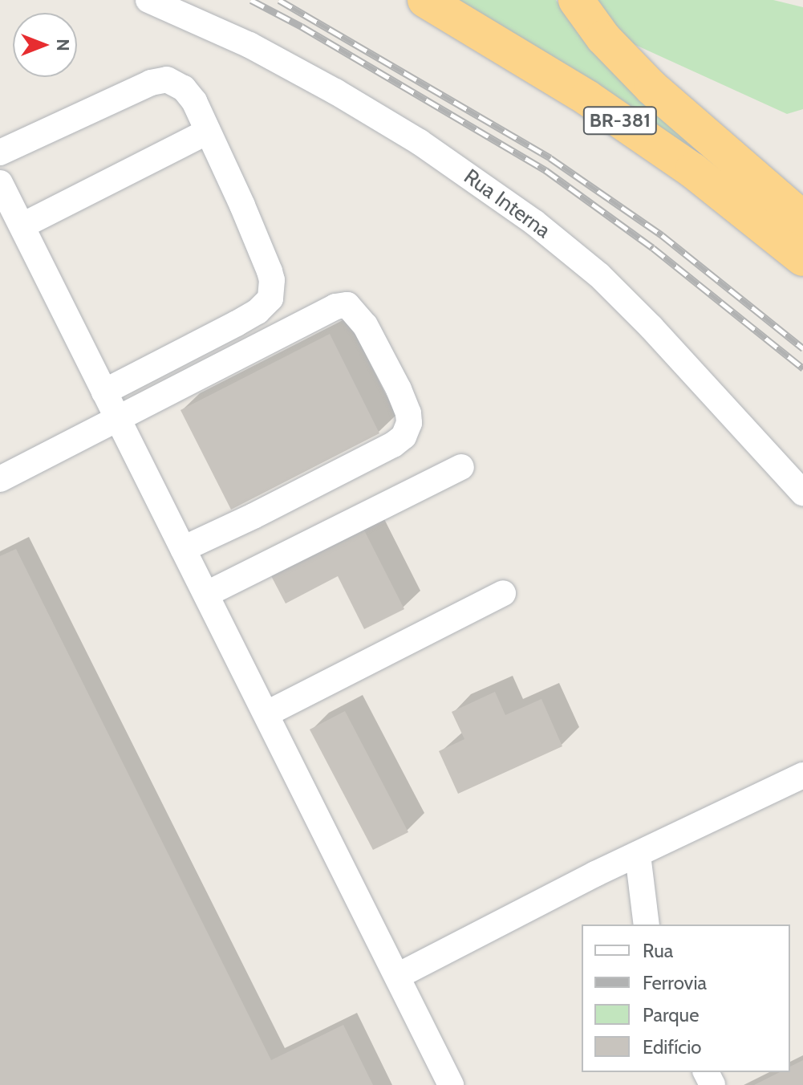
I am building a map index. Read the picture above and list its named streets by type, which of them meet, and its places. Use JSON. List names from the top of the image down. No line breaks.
{"streets":{"highway":["BR-381"],"lane":["Rua Interna"]},"legend":["Rua","Ferrovia","Parque","Edifício"],"north":"right"}
